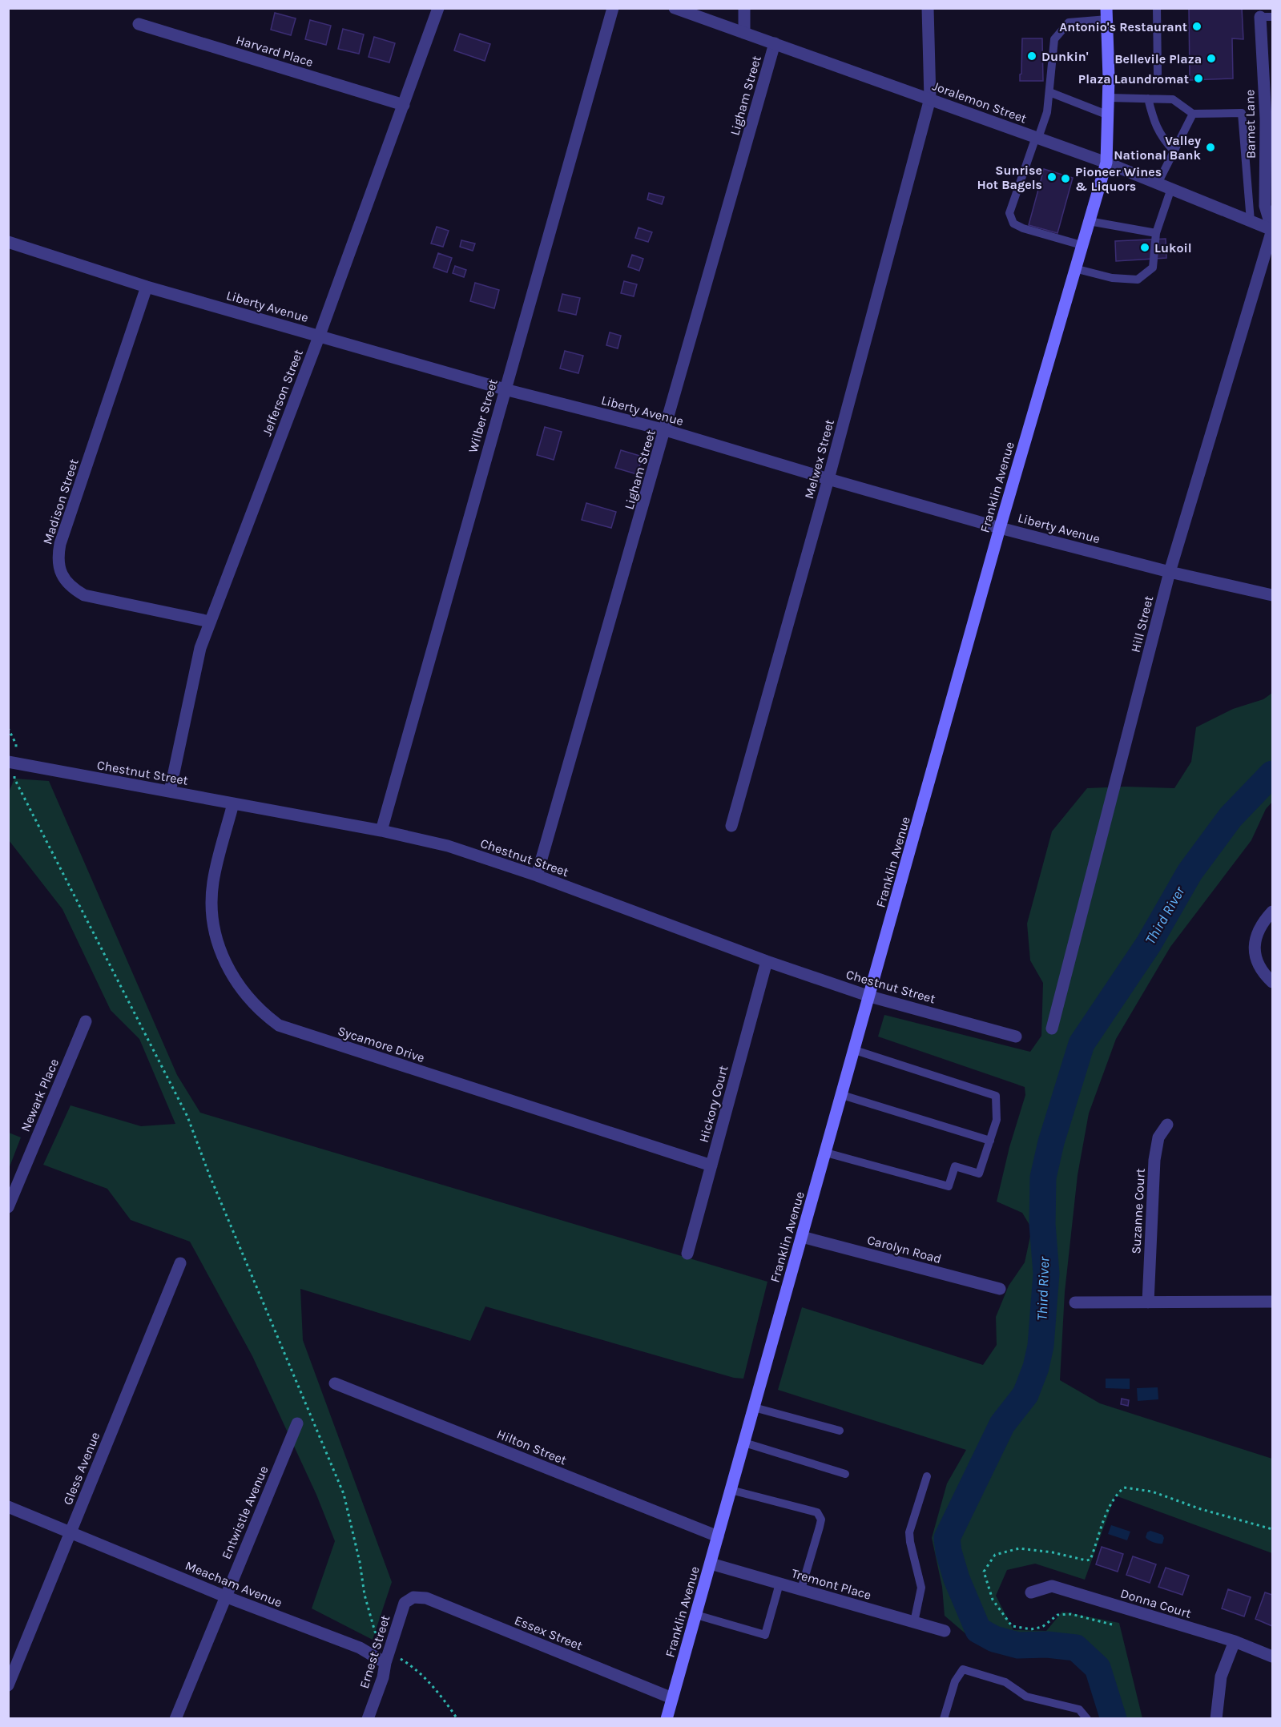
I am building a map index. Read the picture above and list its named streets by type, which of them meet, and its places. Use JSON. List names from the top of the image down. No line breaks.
{"streets":{"main road":["Franklin Avenue"],"street":["Harvard Place","Ligham Street","Joralemon Street","Barnet Lane","Liberty Avenue","Jefferson Street","Wilber Street","Melwex Street","Madison Street","Hill Street","Chestnut Street","Sycamore Drive","Newark Place","Hickory Court","Suzanne Court","Carolyn Road","Hilton Street","Gless Avenue","Entwistle Avenue","Meacham Avenue","Tremont Place","Donna Court","Essex Street","Ernest Street"]},"crossings":[["Harvard Place","Jefferson Street"],["Ligham Street","Joralemon Street"],["Ligham Street","Liberty Avenue"],["Ligham Street","Chestnut Street"],["Joralemon Street","Barnet Lane"],["Joralemon Street","Melwex Street"],["Joralemon Street","Franklin Avenue"],["Joralemon Street","Hill Street"],["Barnet Lane","Hill Street"],["Liberty Avenue","Jefferson Street"],["Liberty Avenue","Wilber Street"],["Liberty Avenue","Melwex Street"],["Liberty Avenue","Franklin Avenue"],["Liberty Avenue","Madison Street"],["Liberty Avenue","Hill Street"],["Jefferson Street","Madison Street"],["Jefferson Street","Chestnut Street"],["Wilber Street","Chestnut Street"],["Franklin Avenue","Chestnut Street"],["Franklin Avenue","Carolyn Road"],["Franklin Avenue","Hilton Street"],["Franklin Avenue","Tremont Place"],["Franklin Avenue","Essex Street"],["Chestnut Street","Sycamore Drive"],["Chestnut Street","Hickory Court"],["Sycamore Drive","Hickory Court"],["Gless Avenue","Meacham Avenue"],["Entwistle Avenue","Meacham Avenue"],["Meacham Avenue","Ernest Street"],["Essex Street","Ernest Street"]],"water":["Third River"],"places":["Antonio's Restaurant","Dunkin'","Bellevile Plaza","Plaza Laundromat","Valley National Bank","Sunrise Hot Bagels","Pioneer Wines & Liquors","Lukoil"]}
